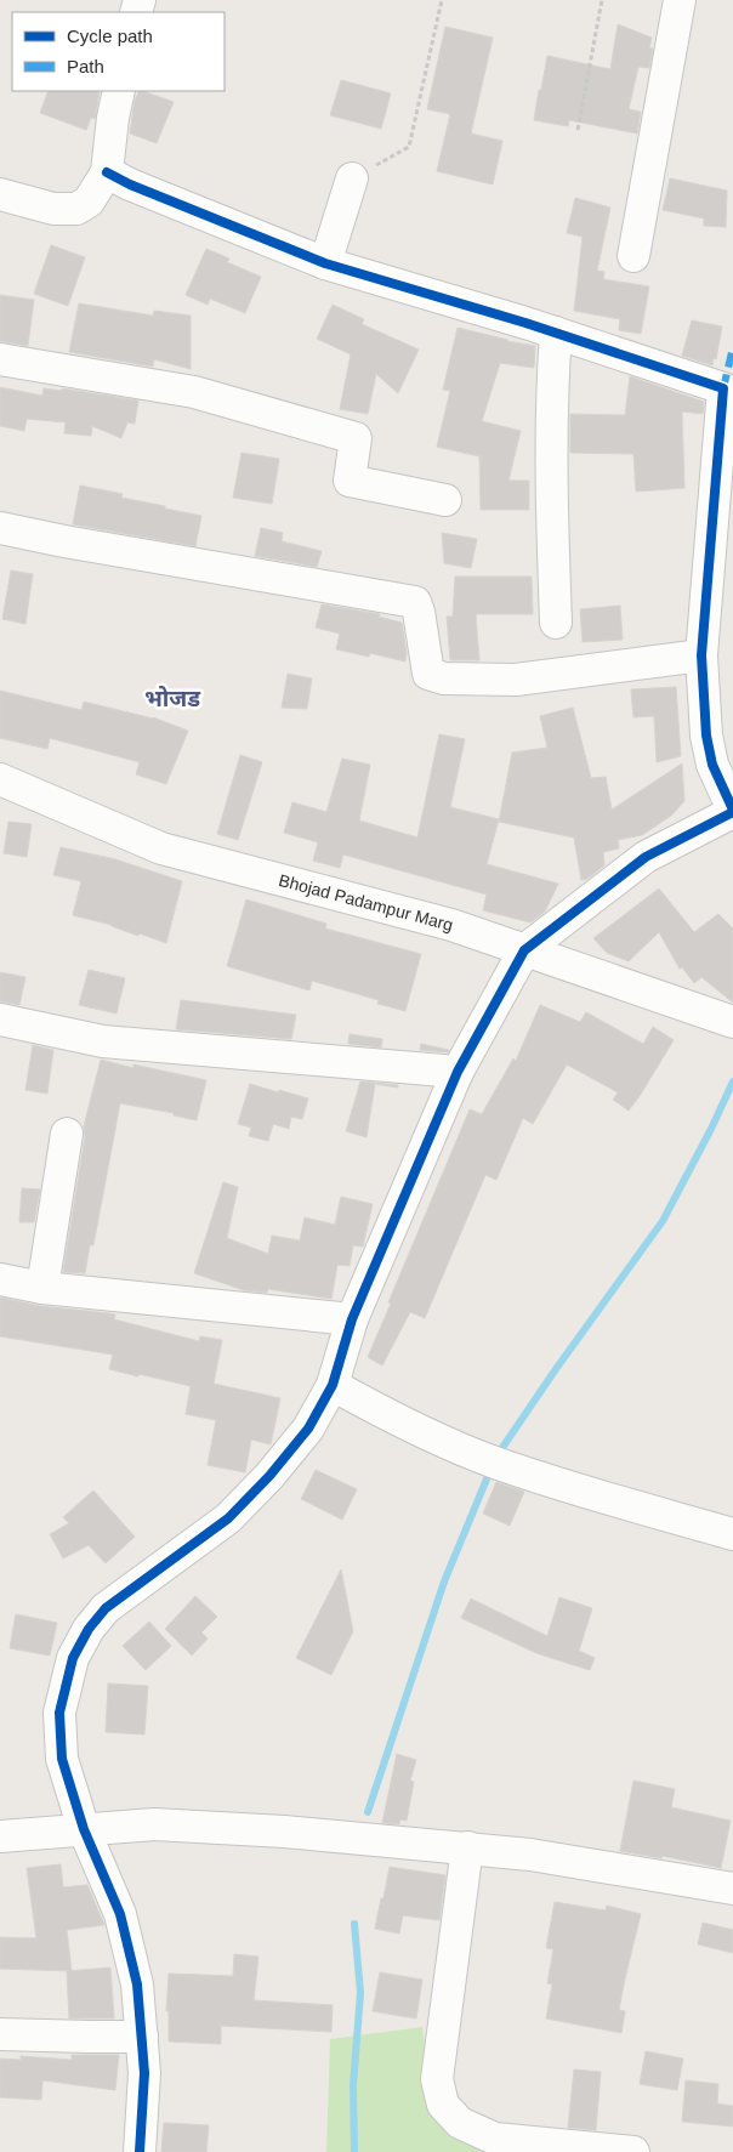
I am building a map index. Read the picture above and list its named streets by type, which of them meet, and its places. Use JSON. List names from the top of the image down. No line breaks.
{"streets":{"street":["Bhojad Padampur Marg"]},"districts":["भोजड"],"legend":["Cycle path","Path"]}
